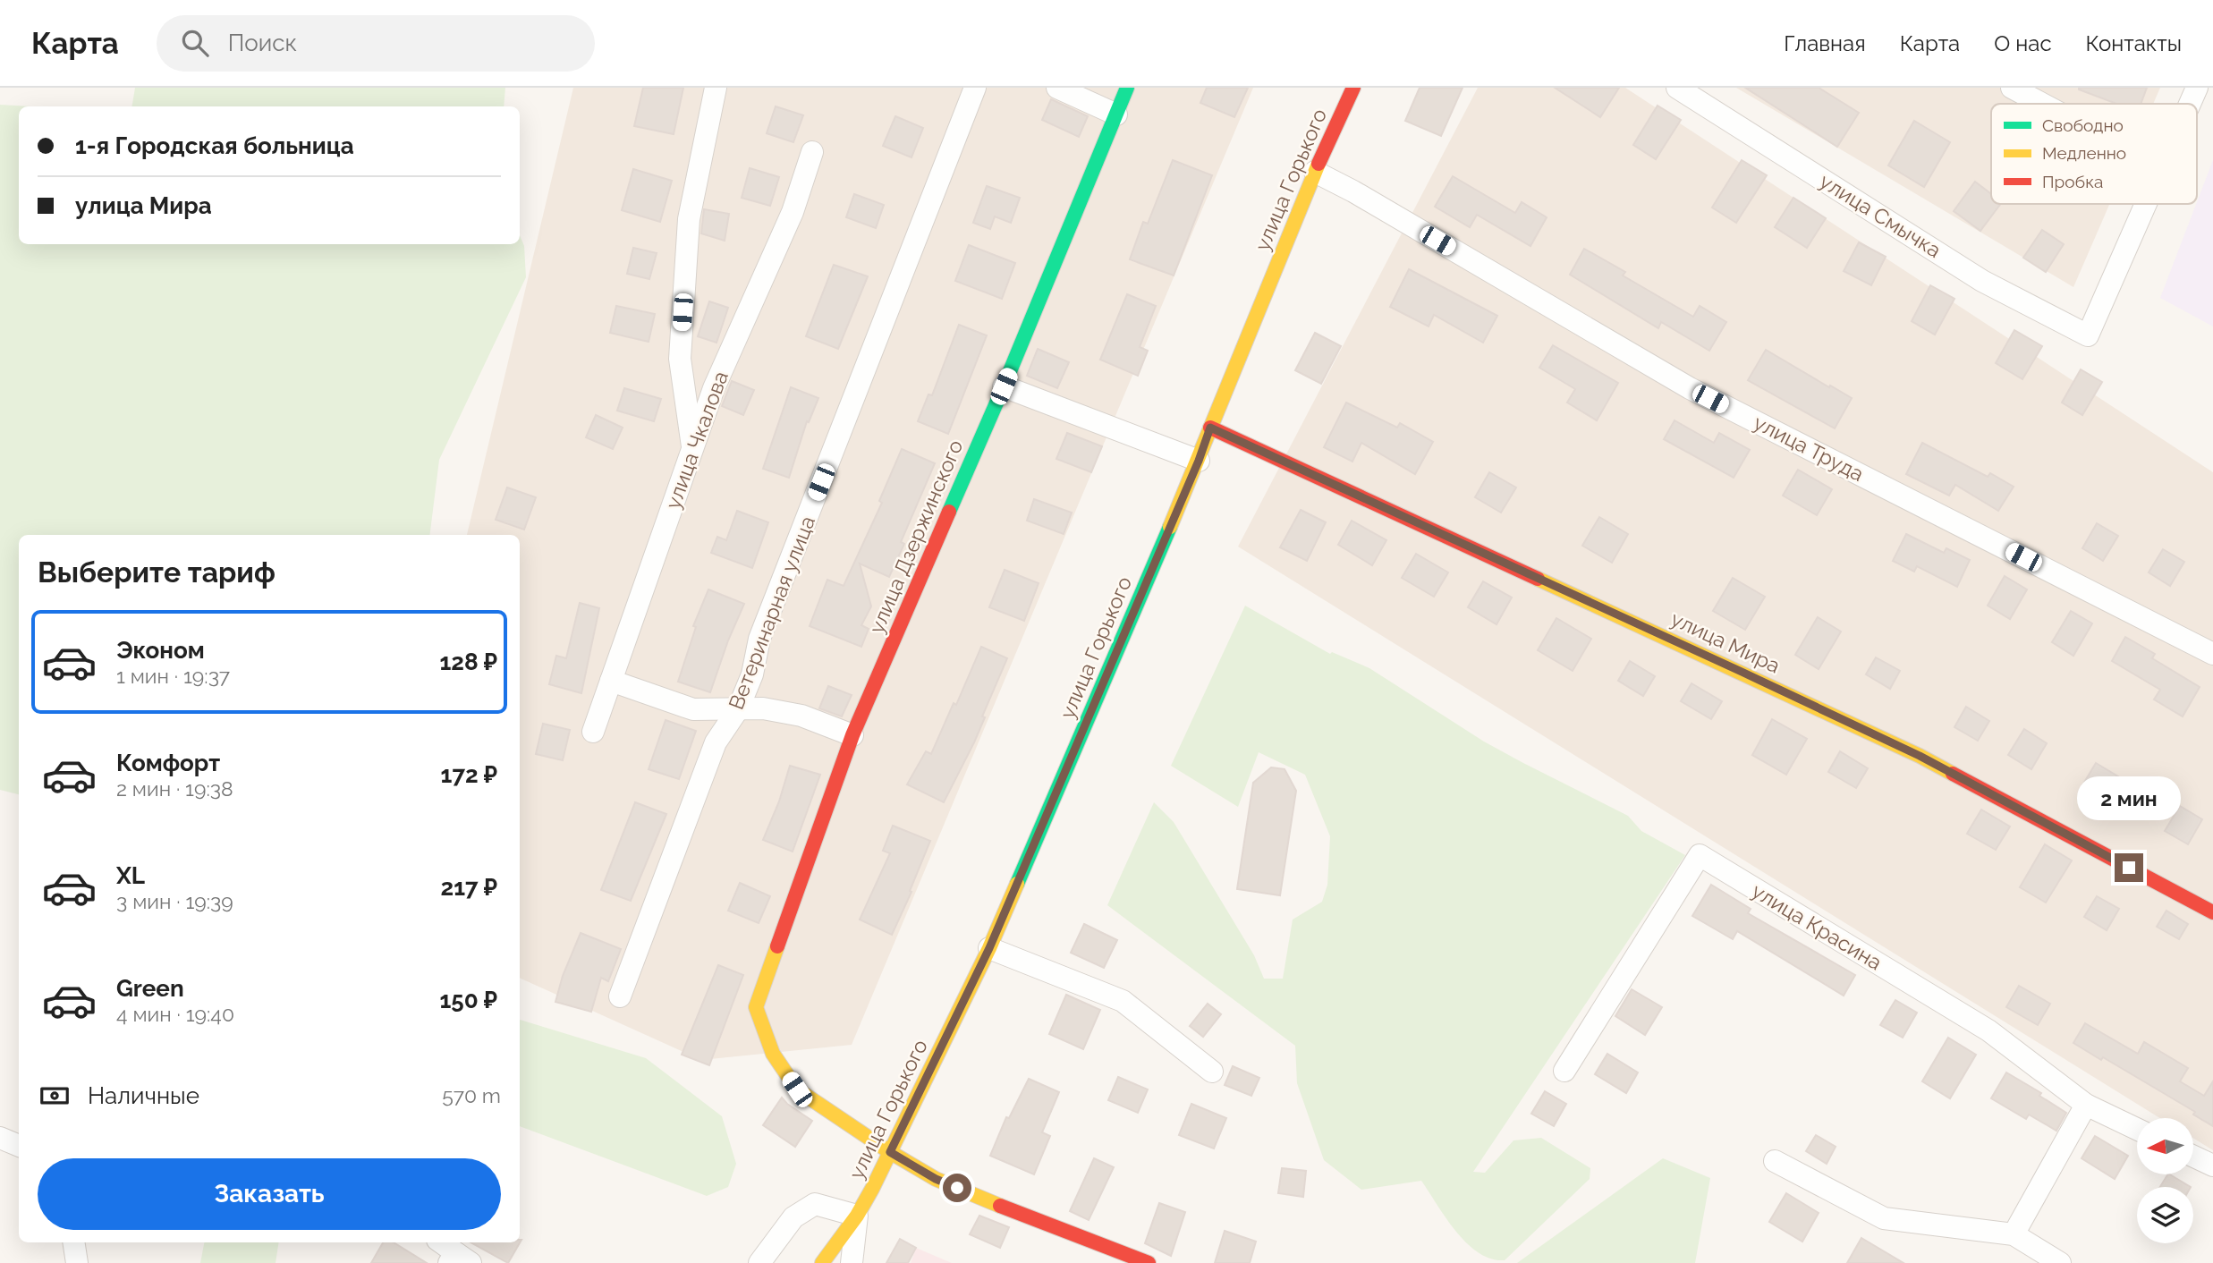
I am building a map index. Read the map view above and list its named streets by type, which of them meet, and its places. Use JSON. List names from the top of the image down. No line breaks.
{"streets":{"street":["улица Горького","улица Смычка","улица Чкалова","улица Труда","улица Дзержинского","Ветеринарная улица","улица Мира","улица Красина"]},"crossings":[["улица Горького","улица Труда"],["улица Горького","улица Дзержинского"],["улица Горького","улица Мира"]],"legend":["Свободно","Медленно","Пробка"],"north":"left","page":{"header":"Карта","search":"Поиск","nav":["Главная","Карта","О нас","Контакты"],"banner":["1-я Городская больница","улица Мира"],"heading":"Выберите тариф","list":[{"name":"Эконом","note":"1 мин · 19:37","value":"128 ₽"},{"name":"Комфорт","note":"2 мин · 19:38","value":"172 ₽"},{"name":"XL","note":"3 мин · 19:39","value":"217 ₽"},{"name":"Green","note":"4 мин · 19:40","value":"150 ₽"}],"bubble":"2 мин","pay":["Наличные","570 m"],"buttons":"Заказать"}}
